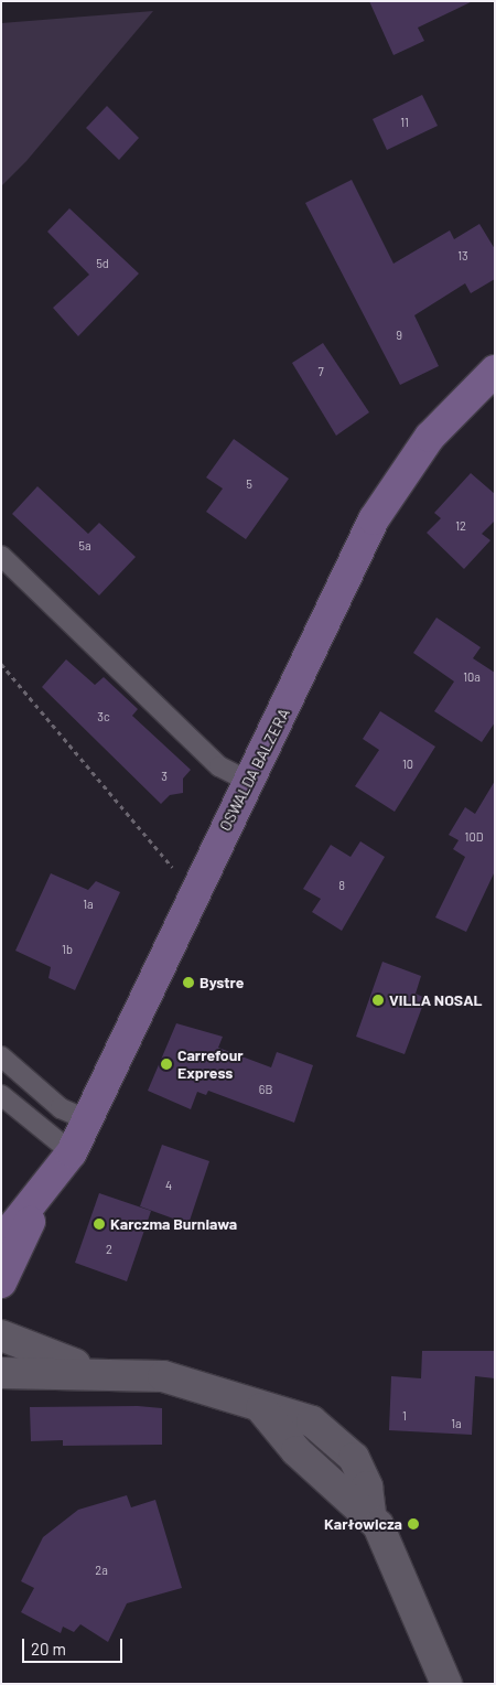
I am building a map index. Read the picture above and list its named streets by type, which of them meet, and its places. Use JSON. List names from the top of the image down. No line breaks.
{"streets":{"street":["OSWALDA BALZERA"]},"places":["Bystre","VILLA NOSAL","Carrefour Express","Karczma Burniawa","Karłowicza"],"house_numbers":["11","13","5d","9","7","5","12","5a","10a","3c","10","3","10D","8","1a","1b","6B","4","2","1","1a","2a"],"scale_bar":"20 m"}
